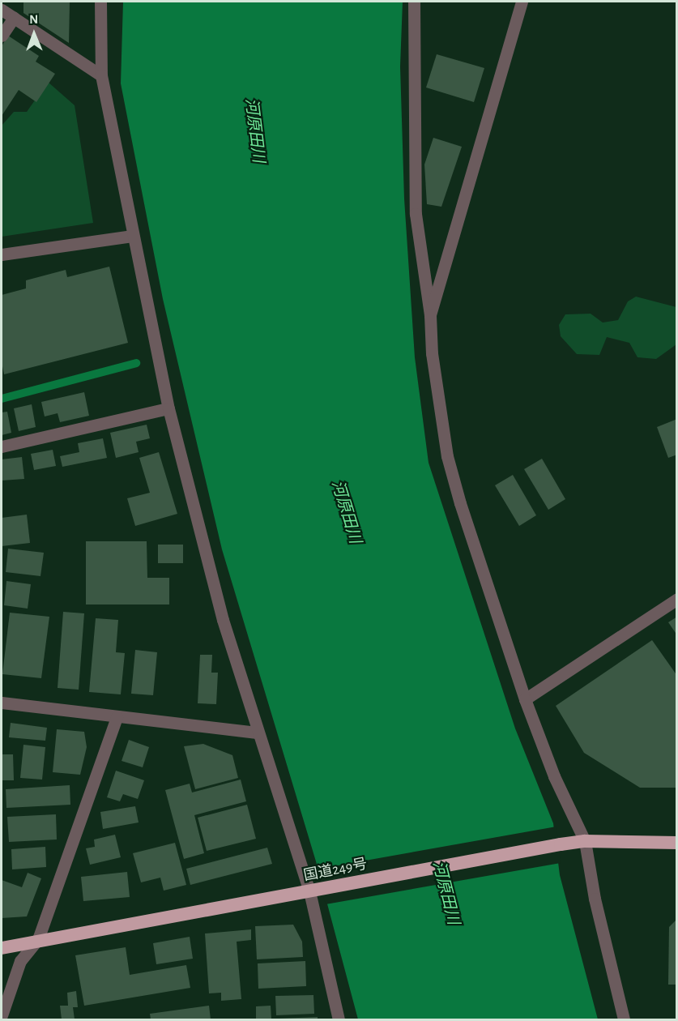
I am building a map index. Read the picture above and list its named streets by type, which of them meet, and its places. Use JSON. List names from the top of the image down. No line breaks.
{"streets":{"highway":["国道249号"]},"water":["河原田川"],"north":"top"}
